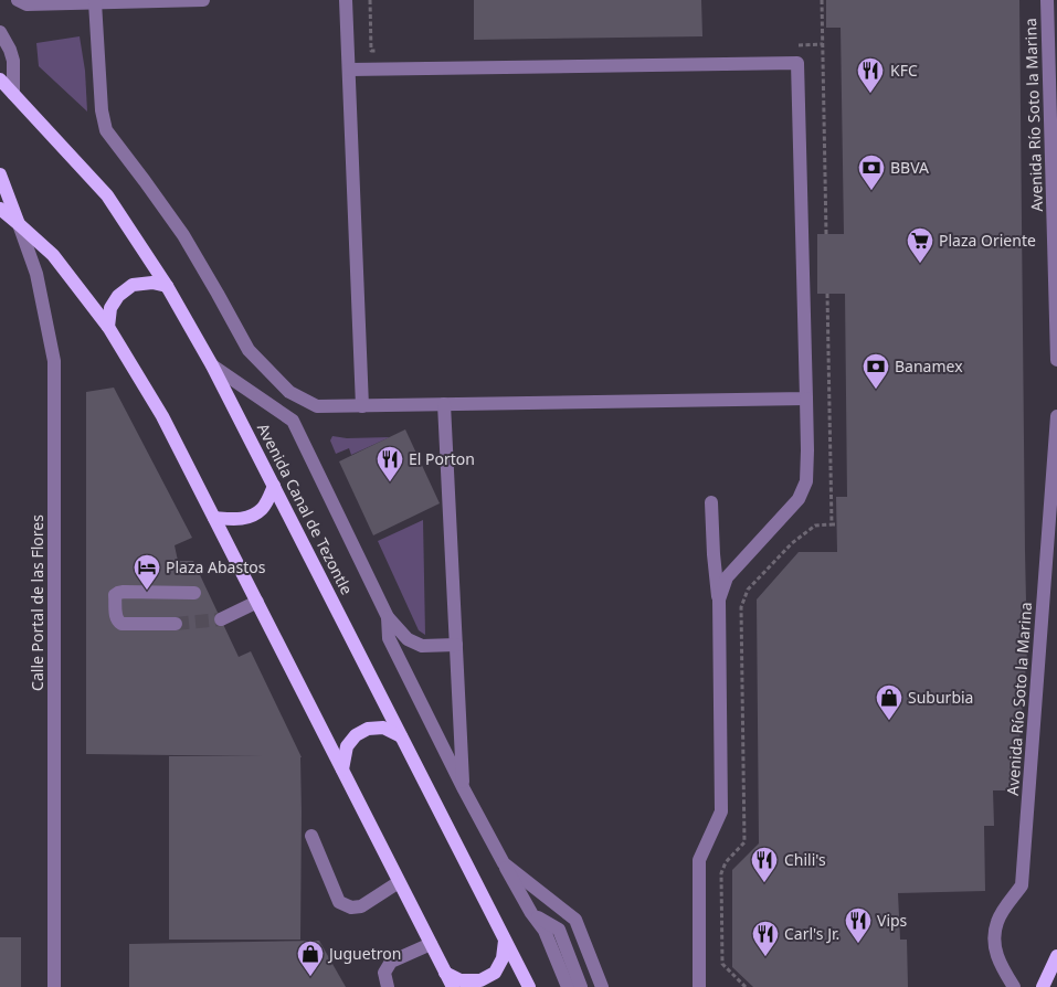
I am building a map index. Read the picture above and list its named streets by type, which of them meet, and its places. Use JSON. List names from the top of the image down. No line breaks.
{"streets":{"main road":["Avenida Canal de Tezontle"],"street":["Avenida Río Soto la Marina","Calle Portal de las Flores"]},"places":{"restaurant":["KFC","El Porton","Chili's","Vips","Carl's Jr."],"bank":["BBVA","Banamex"],"supermarket":["Plaza Oriente"],"hotel":["Plaza Abastos"],"shop":["Suburbia","Juguetron"]}}
